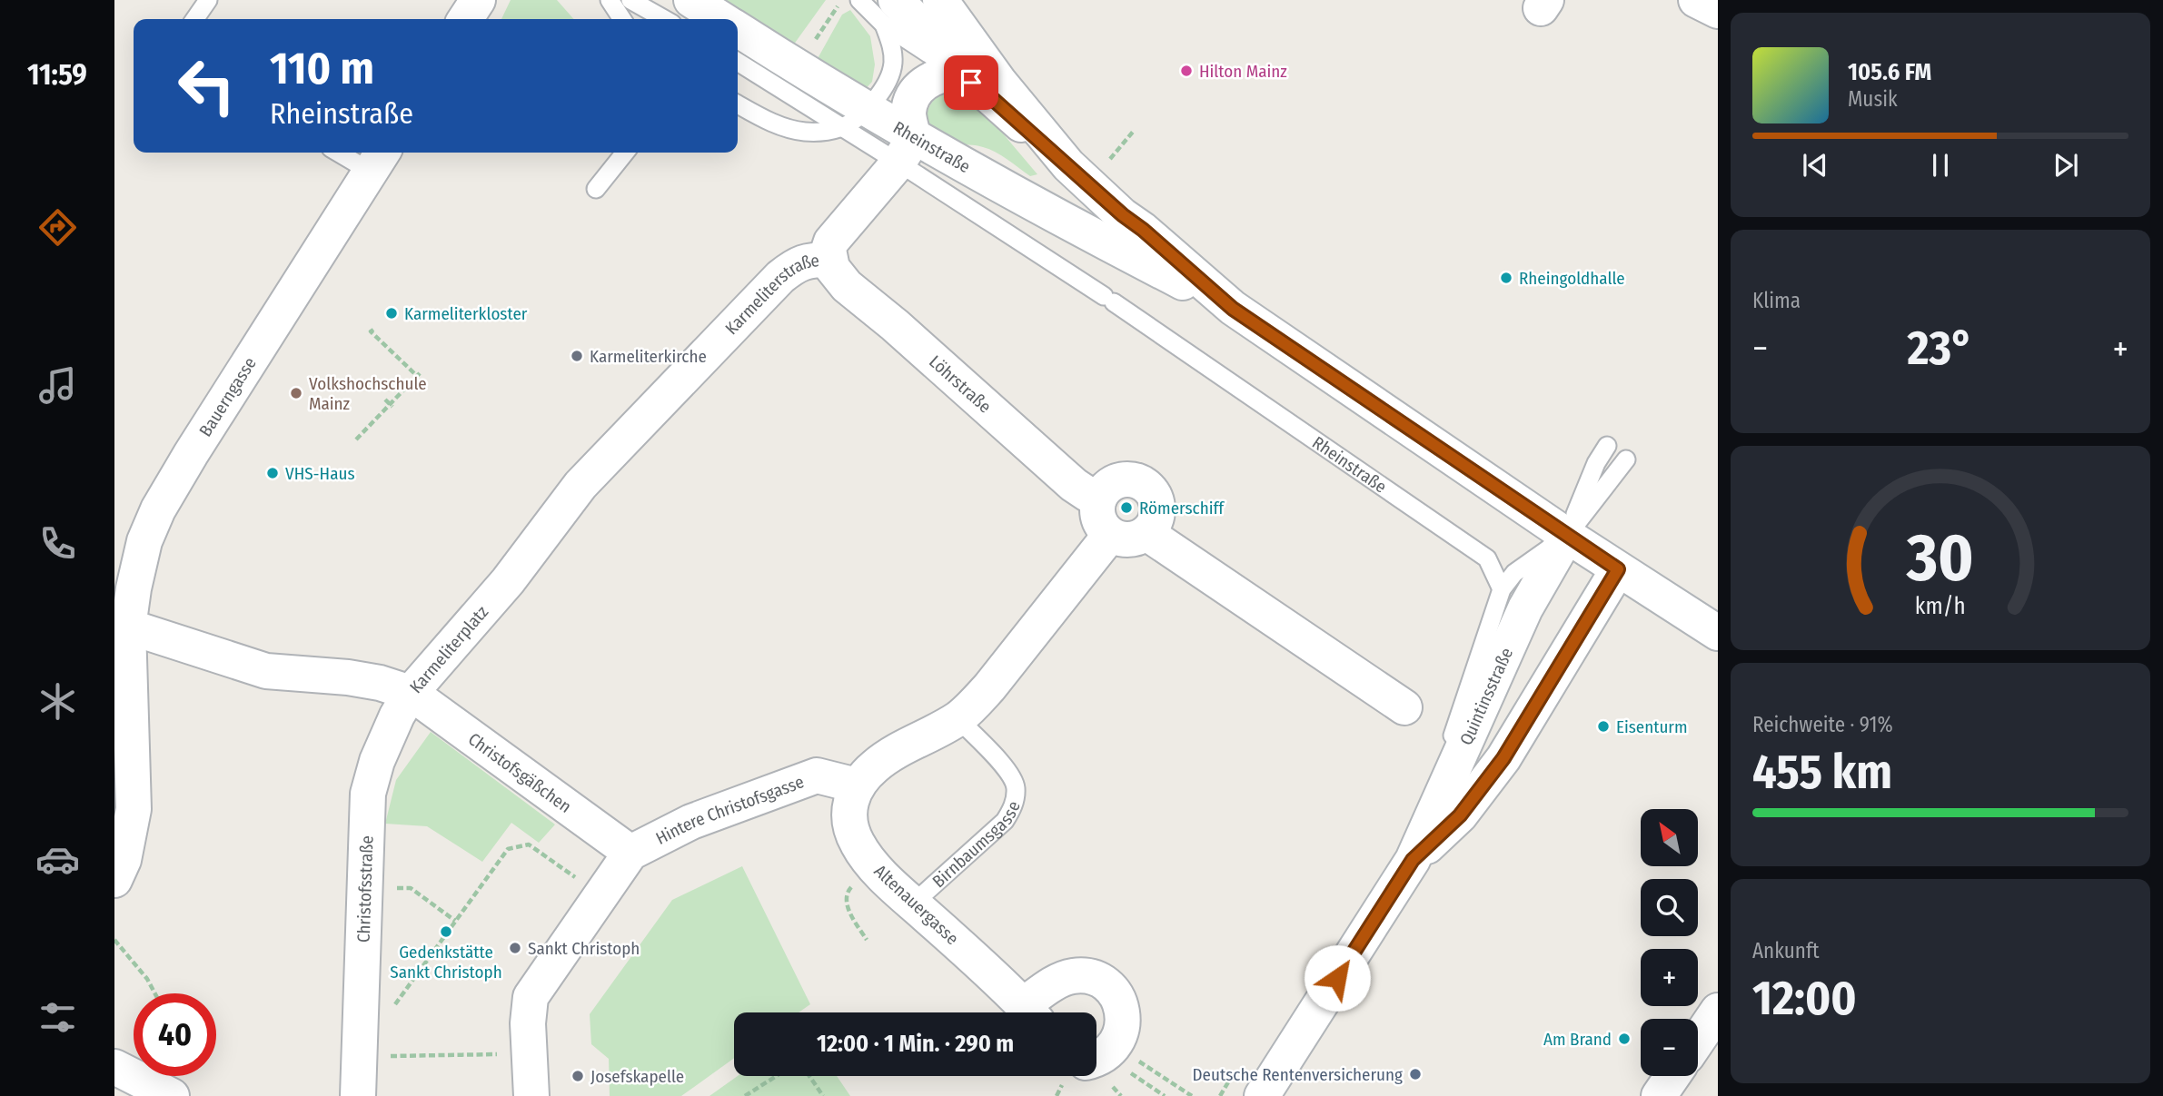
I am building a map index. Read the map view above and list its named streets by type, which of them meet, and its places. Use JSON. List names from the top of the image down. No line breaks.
{"streets":{"street":["Rheinstraße","Karmeliterstraße","Löhrstraße","Bauerngasse","Karmeliterplatz","Quintinsstraße","Christofsgäßchen","Hintere Christofsgasse","Christofsstraße","Altenauergasse"],"lane":["Birnbaumsgasse"]},"crossings":[["Rheinstraße","Karmeliterstraße"],["Rheinstraße","Quintinsstraße"],["Karmeliterstraße","Löhrstraße"],["Karmeliterstraße","Karmeliterplatz"],["Bauerngasse","Karmeliterplatz"],["Karmeliterplatz","Christofsgäßchen"],["Karmeliterplatz","Christofsstraße"],["Christofsgäßchen","Hintere Christofsgasse"],["Christofsgäßchen","Christofsstraße"],["Hintere Christofsgasse","Birnbaumsgasse"],["Hintere Christofsgasse","Altenauergasse"],["Birnbaumsgasse","Altenauergasse"]],"places":["Hilton Mainz","Rheingoldhalle","Karmeliterkloster","Karmeliterkirche","Volkshochschule Mainz","VHS-Haus","Römerschiff","Eisenturm","Gedenkstätte Sankt Christoph","Sankt Christoph","Am Brand","Deutsche Rentenversicherung","Josefskapelle"],"north":"top left","page":{"tabs":"11:59","turn":["110 m","Rheinstraße"],"song":["105.6 FM","Musik"],"tile":["Klima",["Reichweite · 91%","455 km"],["Ankunft","12:00"]],"heat":["−","23°","+"],"map_buttons":["+","−"],"limit":"40","trip":"12:00 · 1 Min. · 290 m","gauge":["30","km/h"]}}
